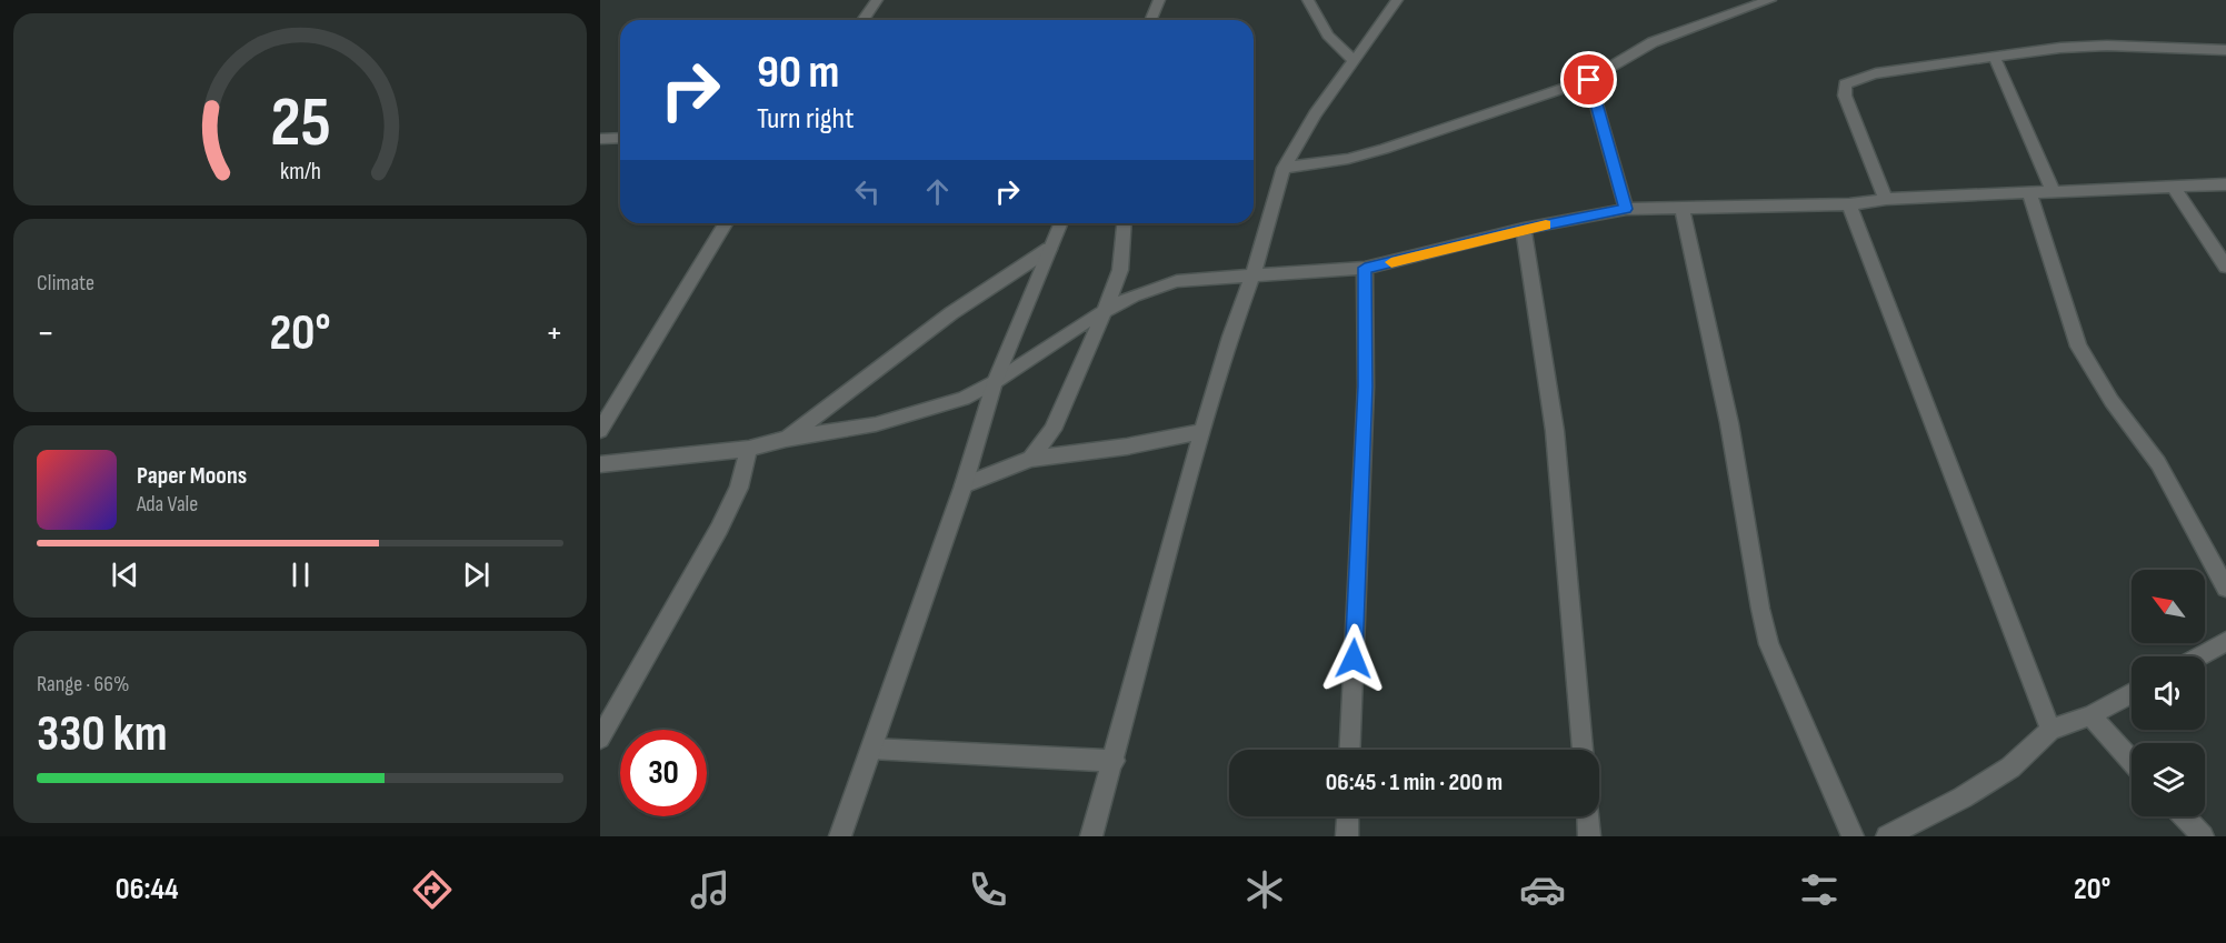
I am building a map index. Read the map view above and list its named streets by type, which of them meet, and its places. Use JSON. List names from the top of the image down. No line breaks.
{"north":"top left","page":{"turn":["90 m","Turn right"],"tile":["Climate",["Range · 66%","330 km"]],"heat":["−","20°","+"],"song":["Paper Moons","Ada Vale"],"limit":"30","trip":"06:45 · 1 min · 200 m","tabs":["06:44","20°"],"gauge":["25","km/h"]}}
